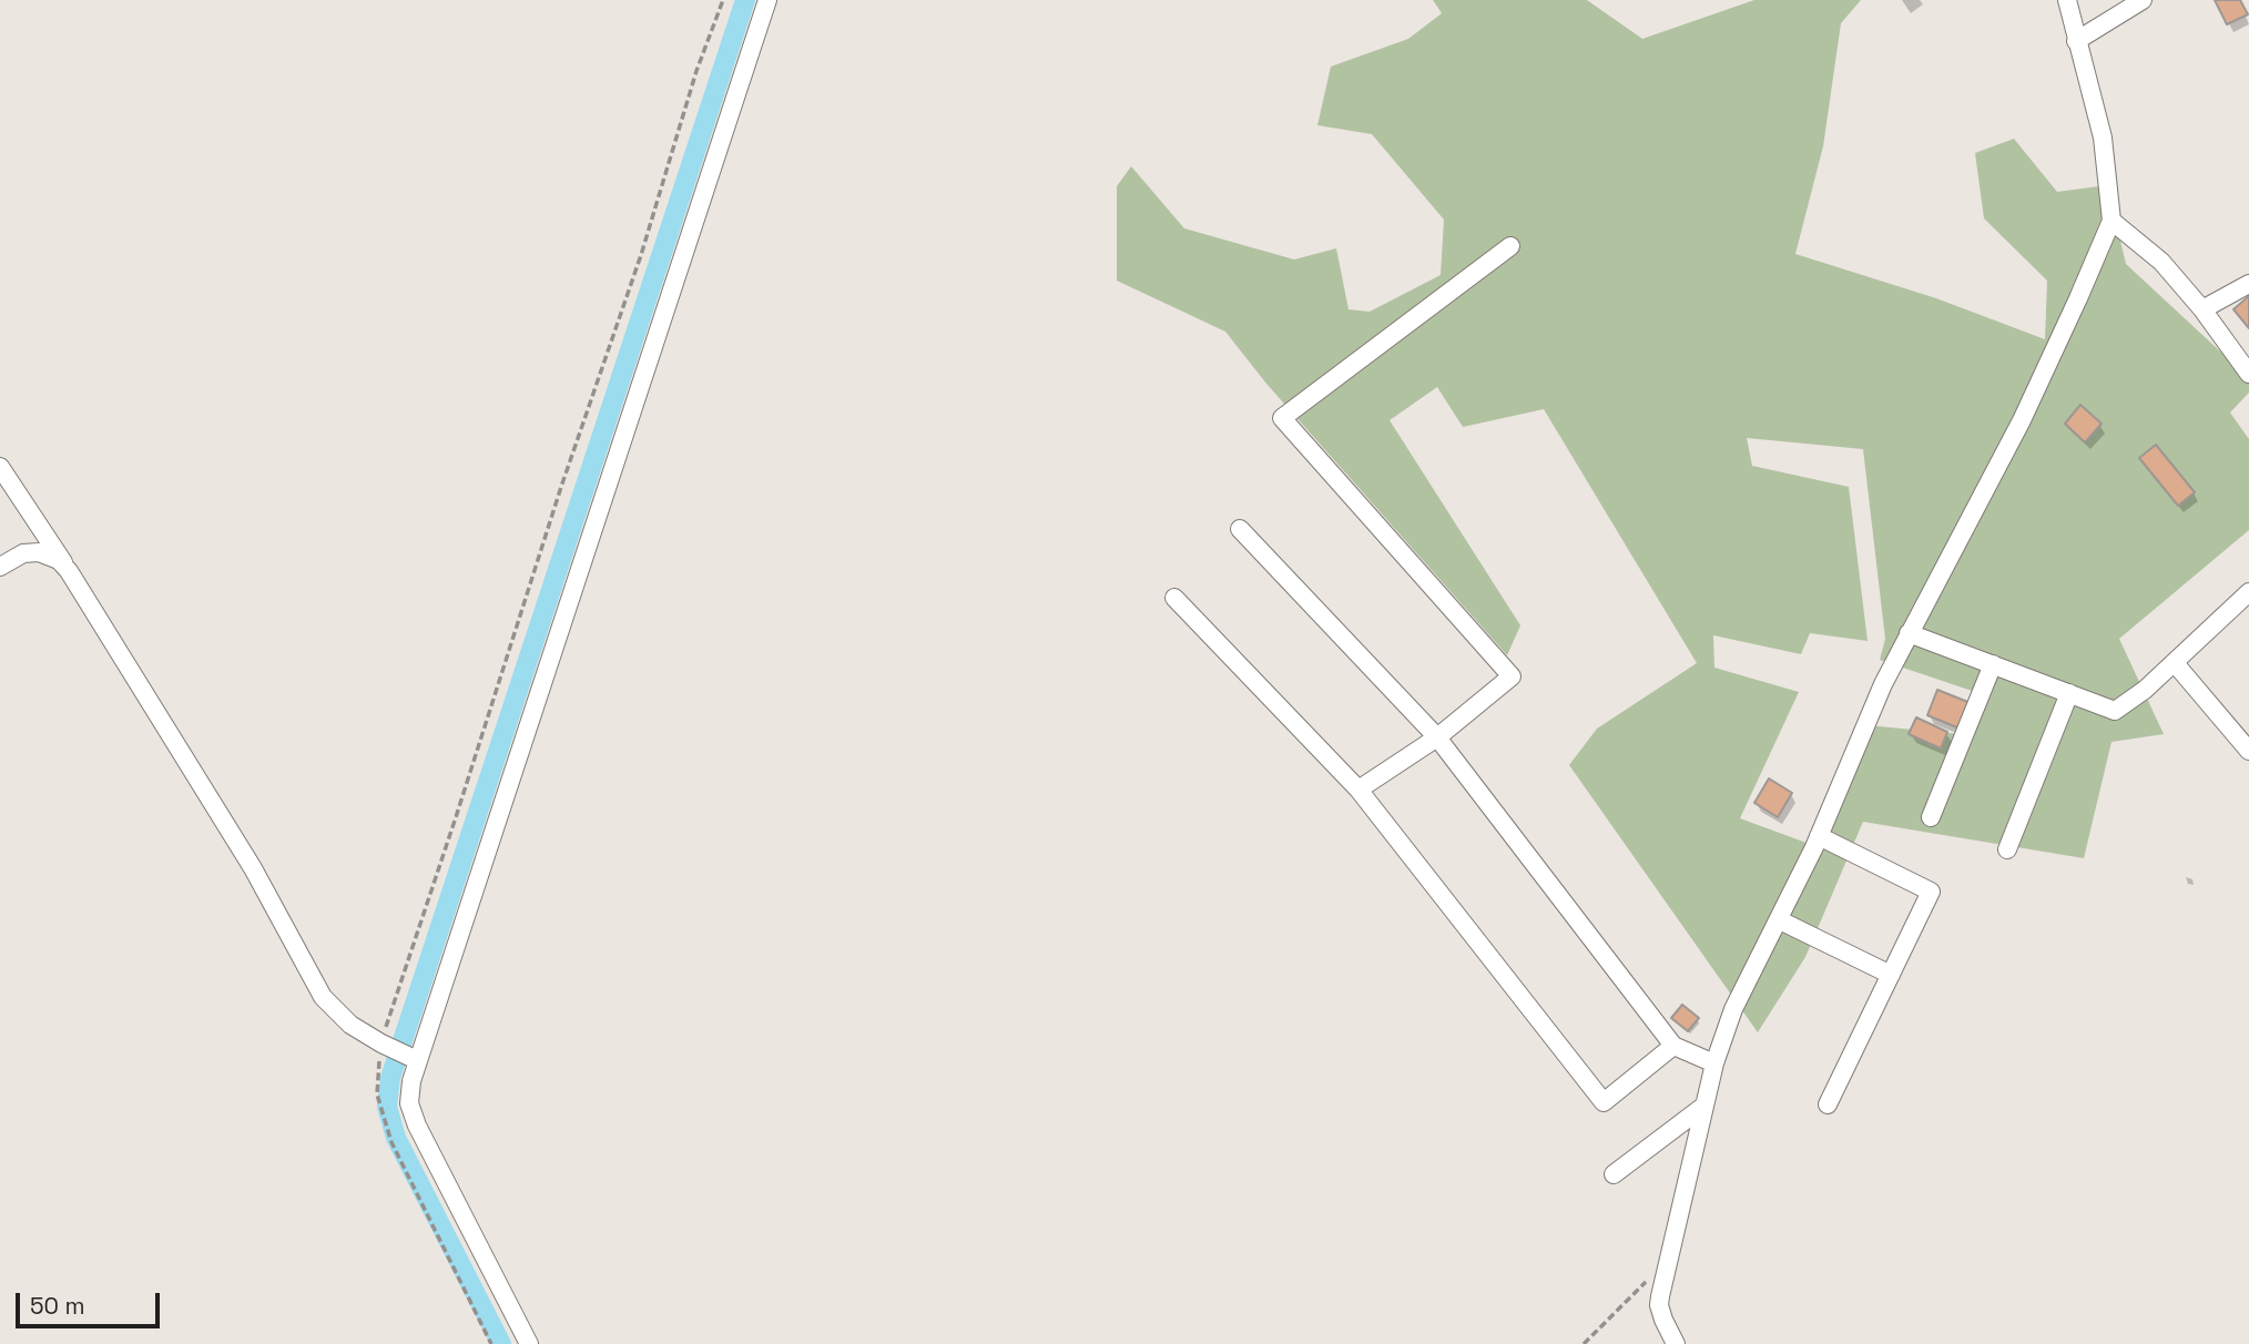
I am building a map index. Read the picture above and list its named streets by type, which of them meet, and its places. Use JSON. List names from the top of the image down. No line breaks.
{"scale_bar":"50 m"}
